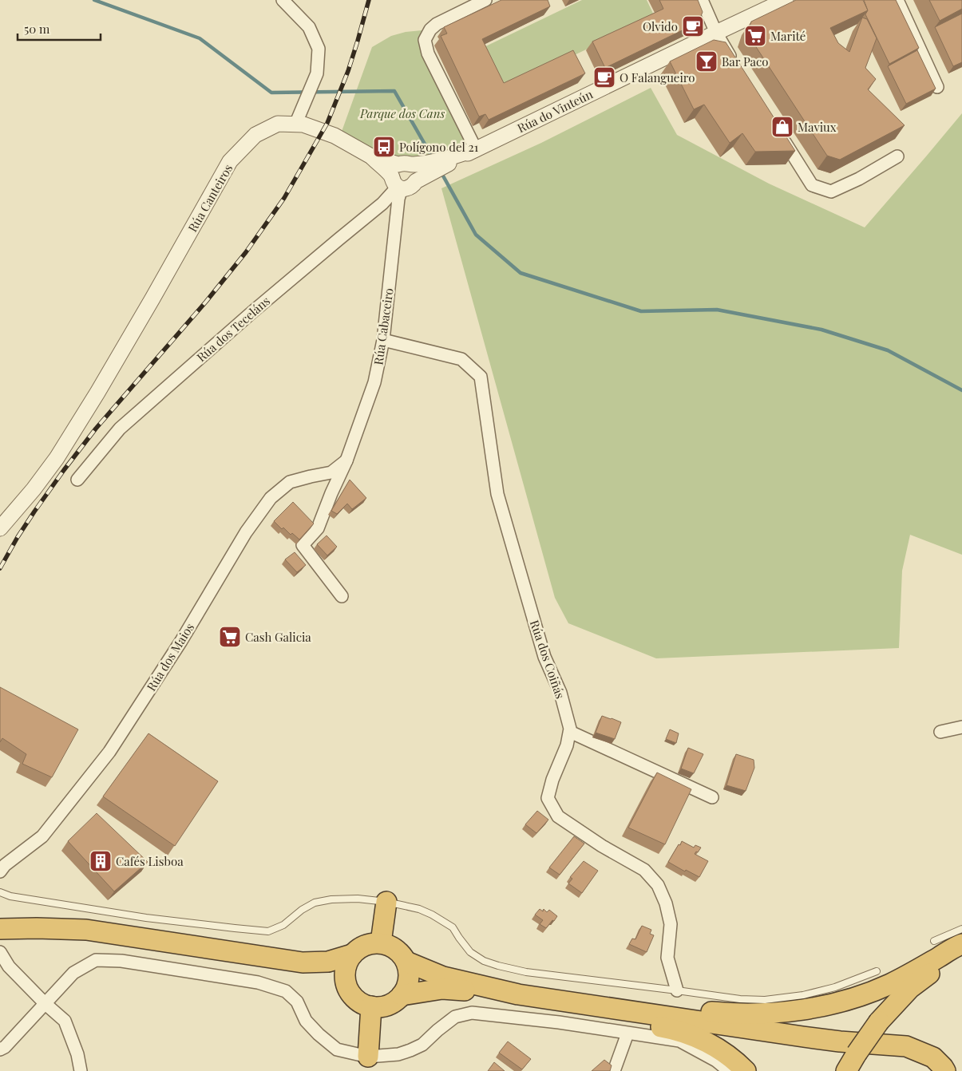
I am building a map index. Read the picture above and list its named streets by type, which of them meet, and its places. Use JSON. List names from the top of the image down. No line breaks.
{"streets":{"street":["Rúa do Vinteún","Rúa Canteiros","Rúa Cabaceiro","Rúa dos Teceláns","Rúa dos Maios","Rúa dos Coiñás"]},"crossings":[["Rúa Canteiros","Rúa Cabaceiro"],["Rúa Canteiros","Rúa dos Teceláns"],["Rúa Cabaceiro","Rúa dos Teceláns"],["Rúa Cabaceiro","Rúa dos Maios"],["Rúa Cabaceiro","Rúa dos Coiñás"]],"parks":["Parque dos Cans"],"places":{"cafe":["Olvido","O Falangueiro"],"supermarket":["Marité","Cash Galicia"],"bar":["Bar Paco"],"shop":["Maviux"],"bus stop":["Polígono del 21"],"building":["Cafés Lisboa"]},"scale_bar":"50 m"}
